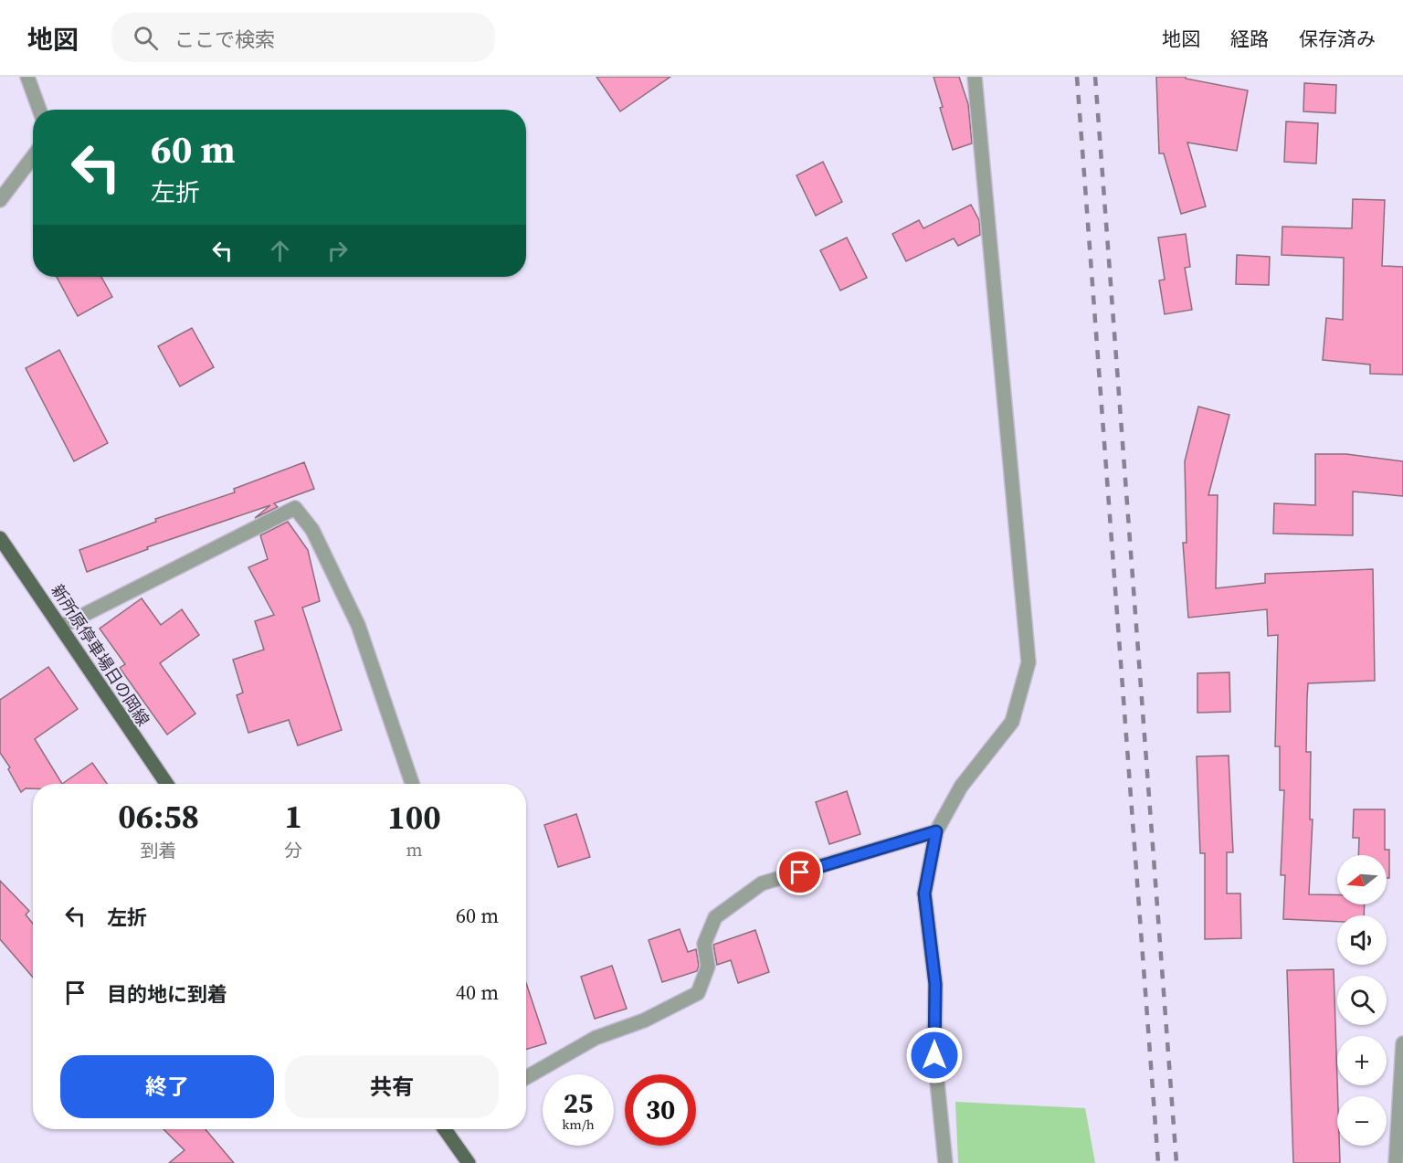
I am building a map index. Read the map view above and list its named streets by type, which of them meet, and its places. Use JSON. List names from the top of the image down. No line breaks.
{"streets":{"main road":["新所原停車場日の岡線"]},"north":"left","page":{"header":"地図","search":"ここで検索","nav":["地図","経路","保存済み"],"turn":["60 m","左折"],"eta":["06:58","到着","1","分","100","m"],"map_buttons":["+","−"],"list":[{"name":"左折","value":"60 m"},{"name":"目的地に到着","value":"40 m"}],"buttons":["終了","共有"],"speed":"25 km/h","limit":"30"}}
